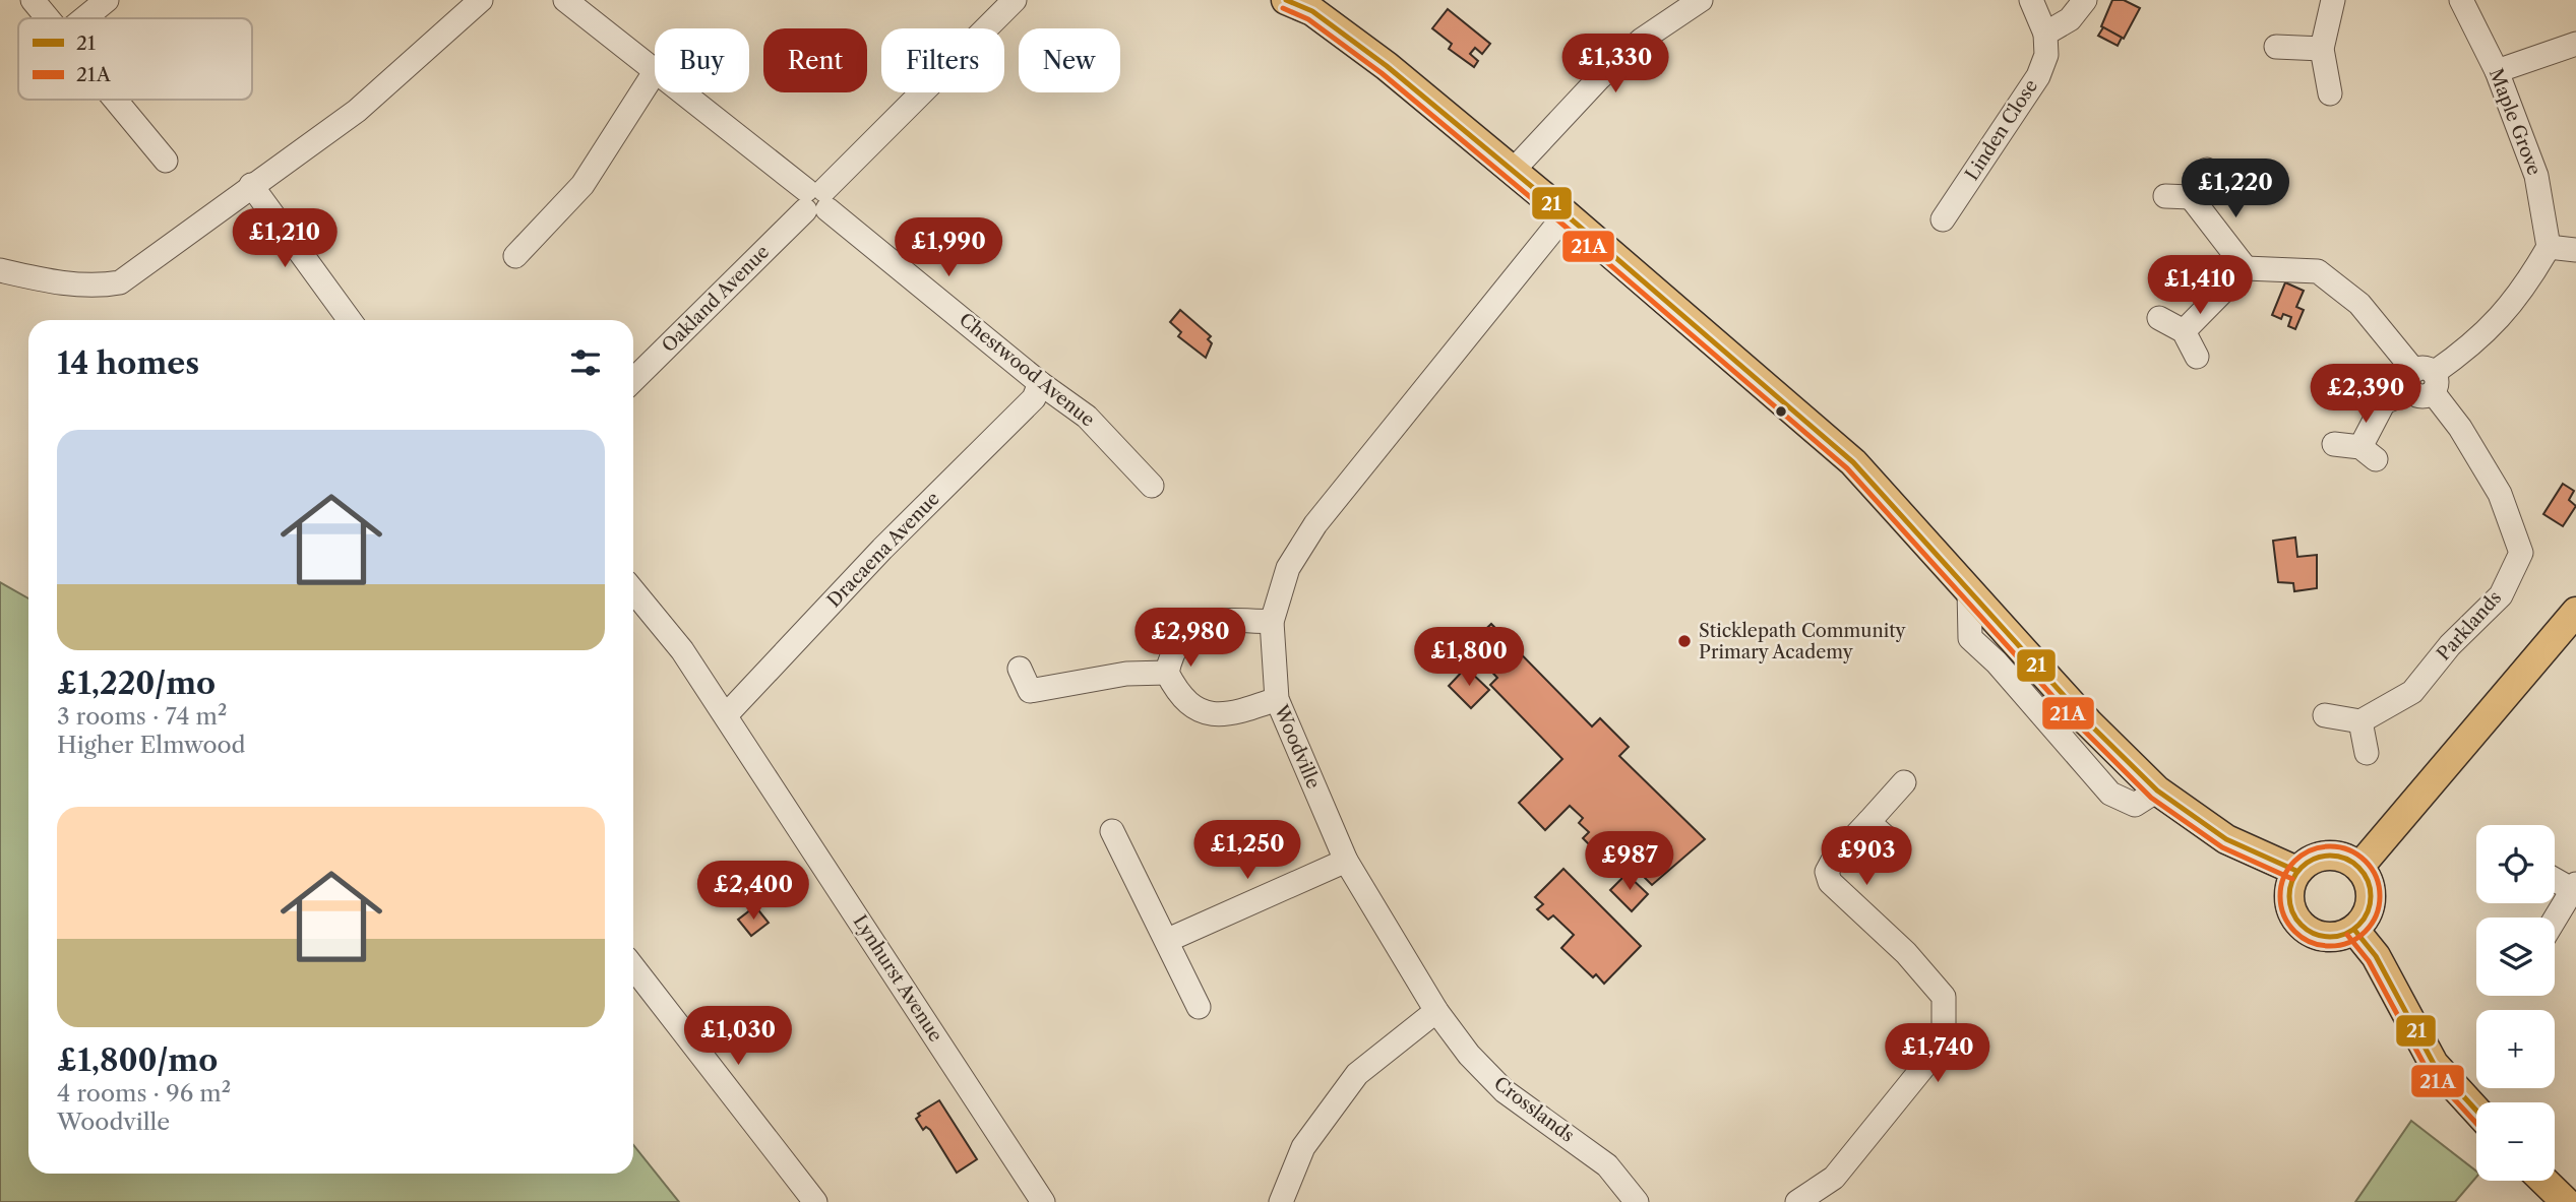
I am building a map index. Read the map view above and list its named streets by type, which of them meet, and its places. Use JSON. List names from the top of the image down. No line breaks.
{"streets":{"street":["Maple Grove","Linden Close","Oakland Avenue","Chestwood Avenue","Dracaena Avenue","Parklands","Woodville","Lynhurst Avenue","Crosslands"]},"crossings":[["Oakland Avenue","Chestwood Avenue"],["Chestwood Avenue","Dracaena Avenue"],["Dracaena Avenue","Lynhurst Avenue"],["Woodville","Crosslands"]],"places":["Sticklepath Community Primary Academy"],"lines":["transit line 21","transit line 21A"],"legend":["21","21A"],"page":{"chip":["Buy","Rent","Filters","New"],"price":["£1,330","£1,220","£1,210","£1,990","£1,410","£2,390","£2,980","£1,800","£1,250","£903","£987","£2,400","£1,030","£1,740"],"heading":"14 homes","list":[{"name":"£1,220/mo","note":"3 rooms · 74 m² · Higher Elmwood"},{"name":"£1,800/mo","note":"4 rooms · 96 m² · Woodville"}],"map_buttons":["+","−"]}}
